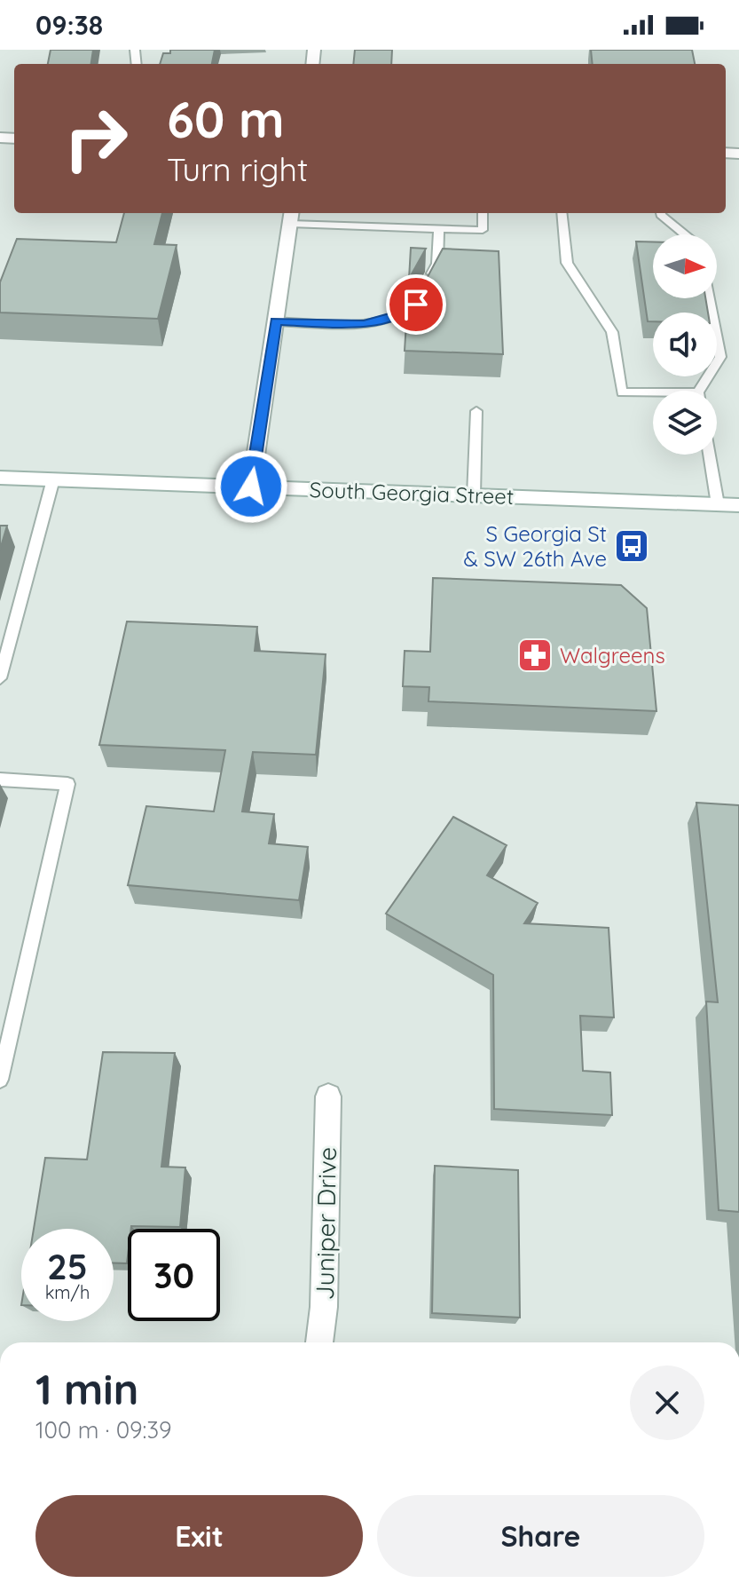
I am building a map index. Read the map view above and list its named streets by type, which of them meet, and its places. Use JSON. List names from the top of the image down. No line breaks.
{"streets":{"main road":["South Georgia Street","Juniper Drive"]},"places":{"bus stop":["S Georgia St & SW 26th Ave"],"pharmacy":["Walgreens"]},"north":"right","page":{"status":"09:38","turn":["60 m","Turn right"],"speed":"25 km/h","limit":"30","heading":["1 min","100 m · 09:39"],"buttons":["Exit","Share"]}}
